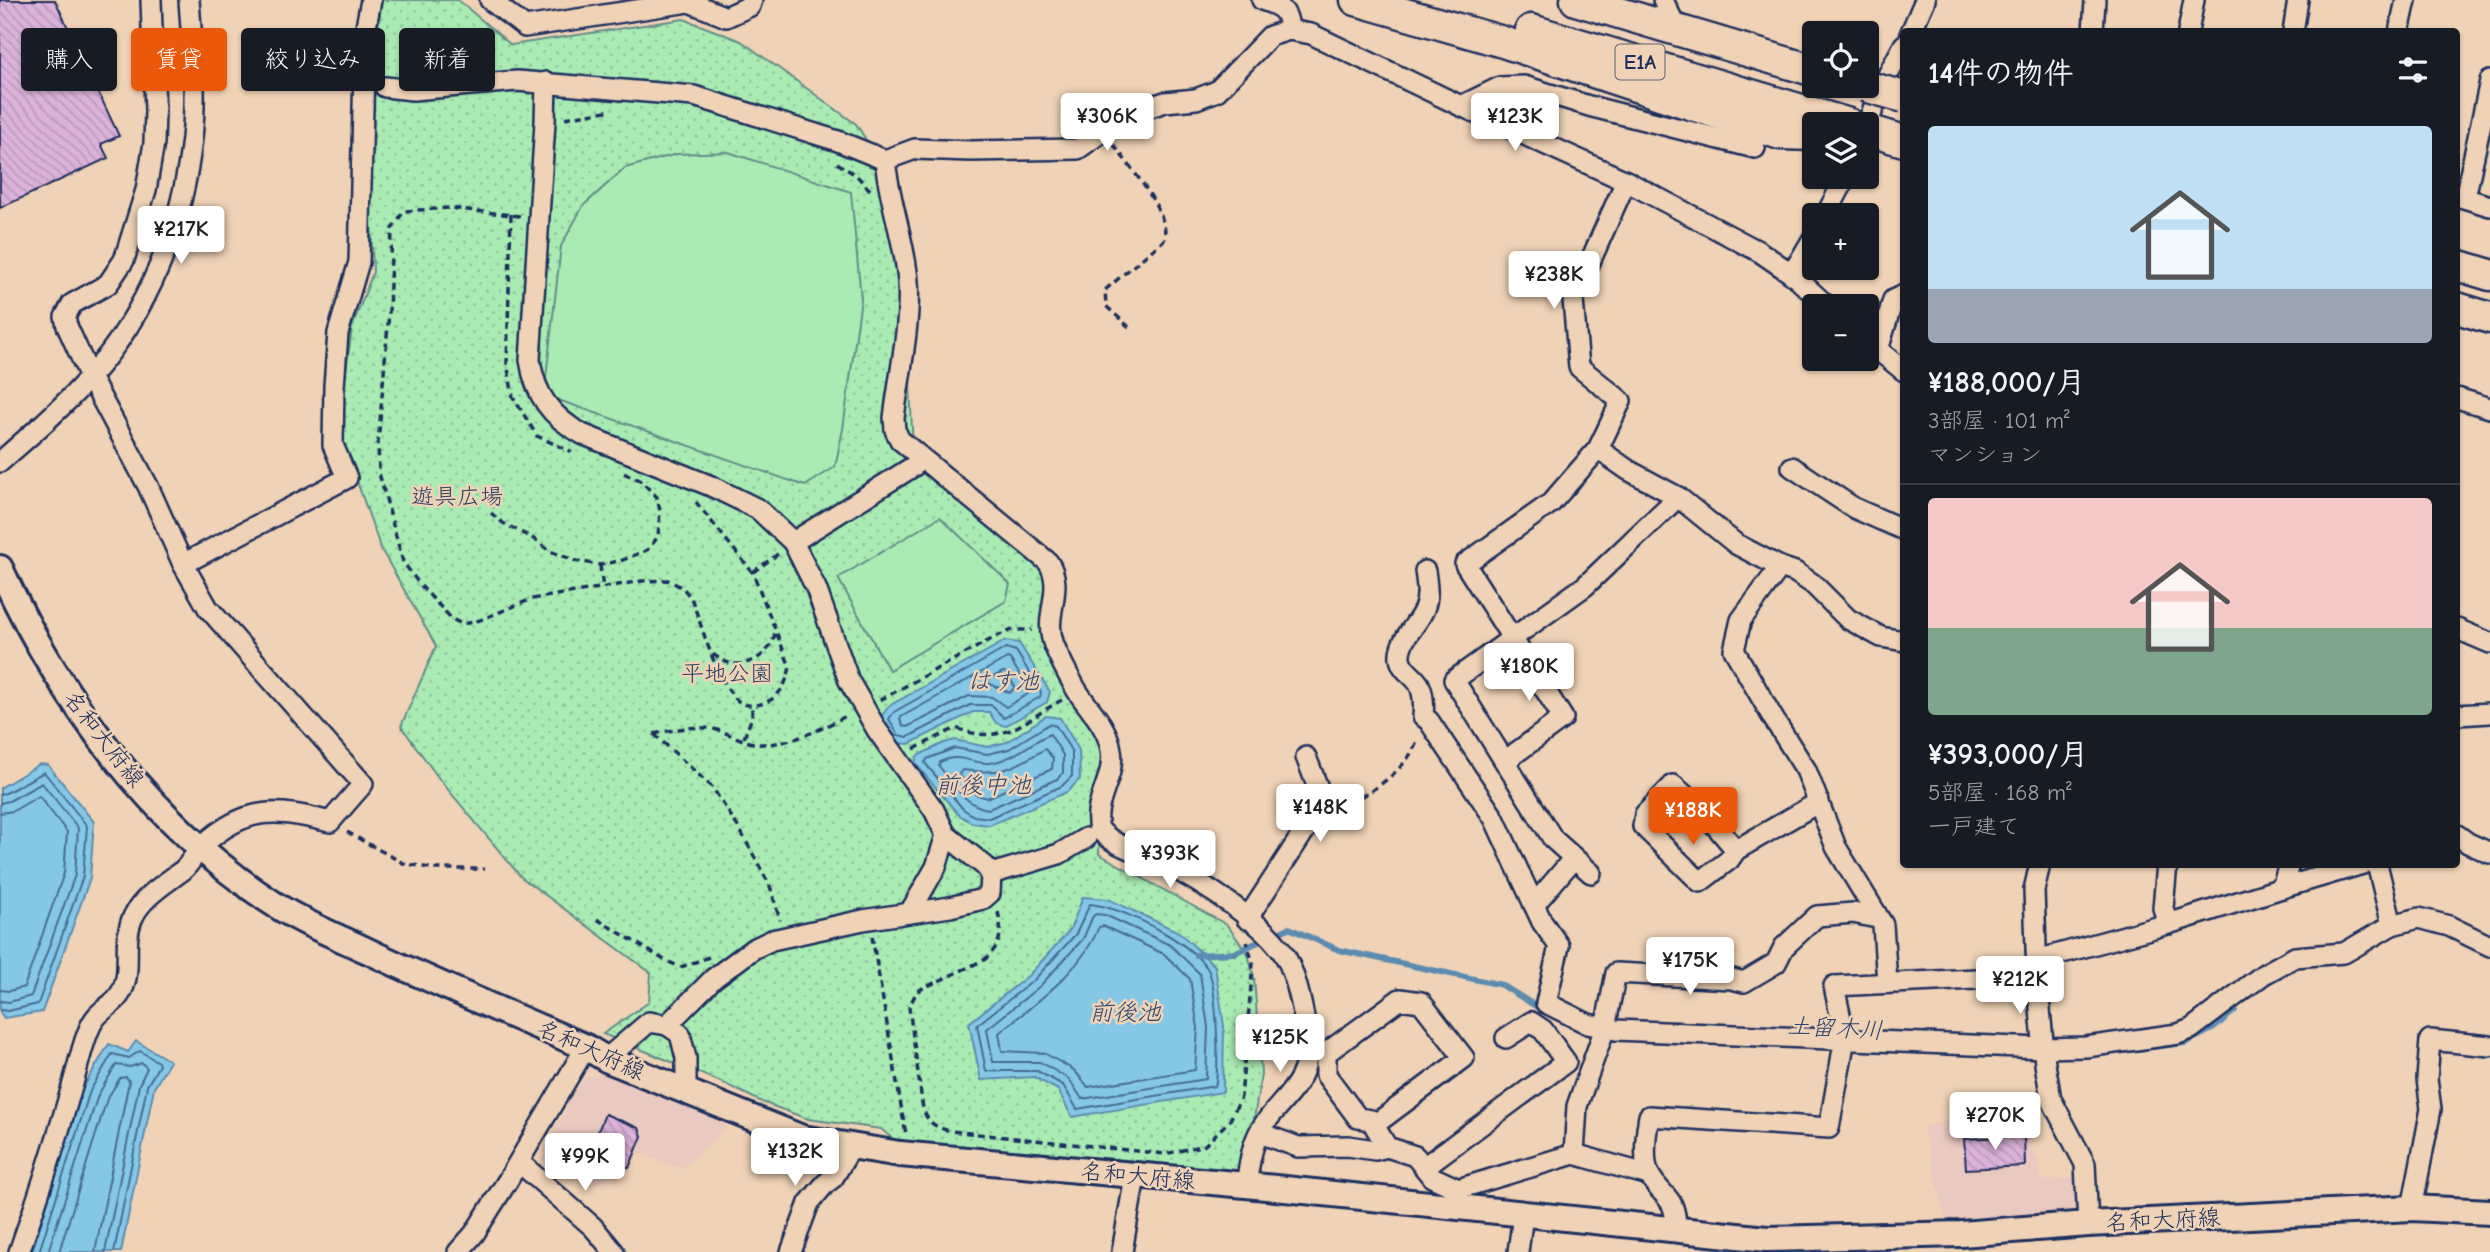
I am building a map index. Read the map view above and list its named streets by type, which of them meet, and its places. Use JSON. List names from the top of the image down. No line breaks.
{"streets":{"highway":["E1A"],"main road":["名和大府線"]},"water":["はす池","前後中池","前後池","土留木川"],"parks":["遊具広場","平地公園"],"page":{"map_buttons":["+","−"],"chip":["購入","賃貸","絞り込み","新着"],"heading":"14件の物件","price":["¥306K","¥123K","¥217K","¥238K","¥180K","¥148K","¥188K","¥393K","¥175K","¥212K","¥125K","¥270K","¥132K","¥99K"],"list":[{"name":"¥188,000/月","note":"3部屋 · 101 m² · マンション"},{"name":"¥393,000/月","note":"5部屋 · 168 m² · 一戸建て"}]}}
